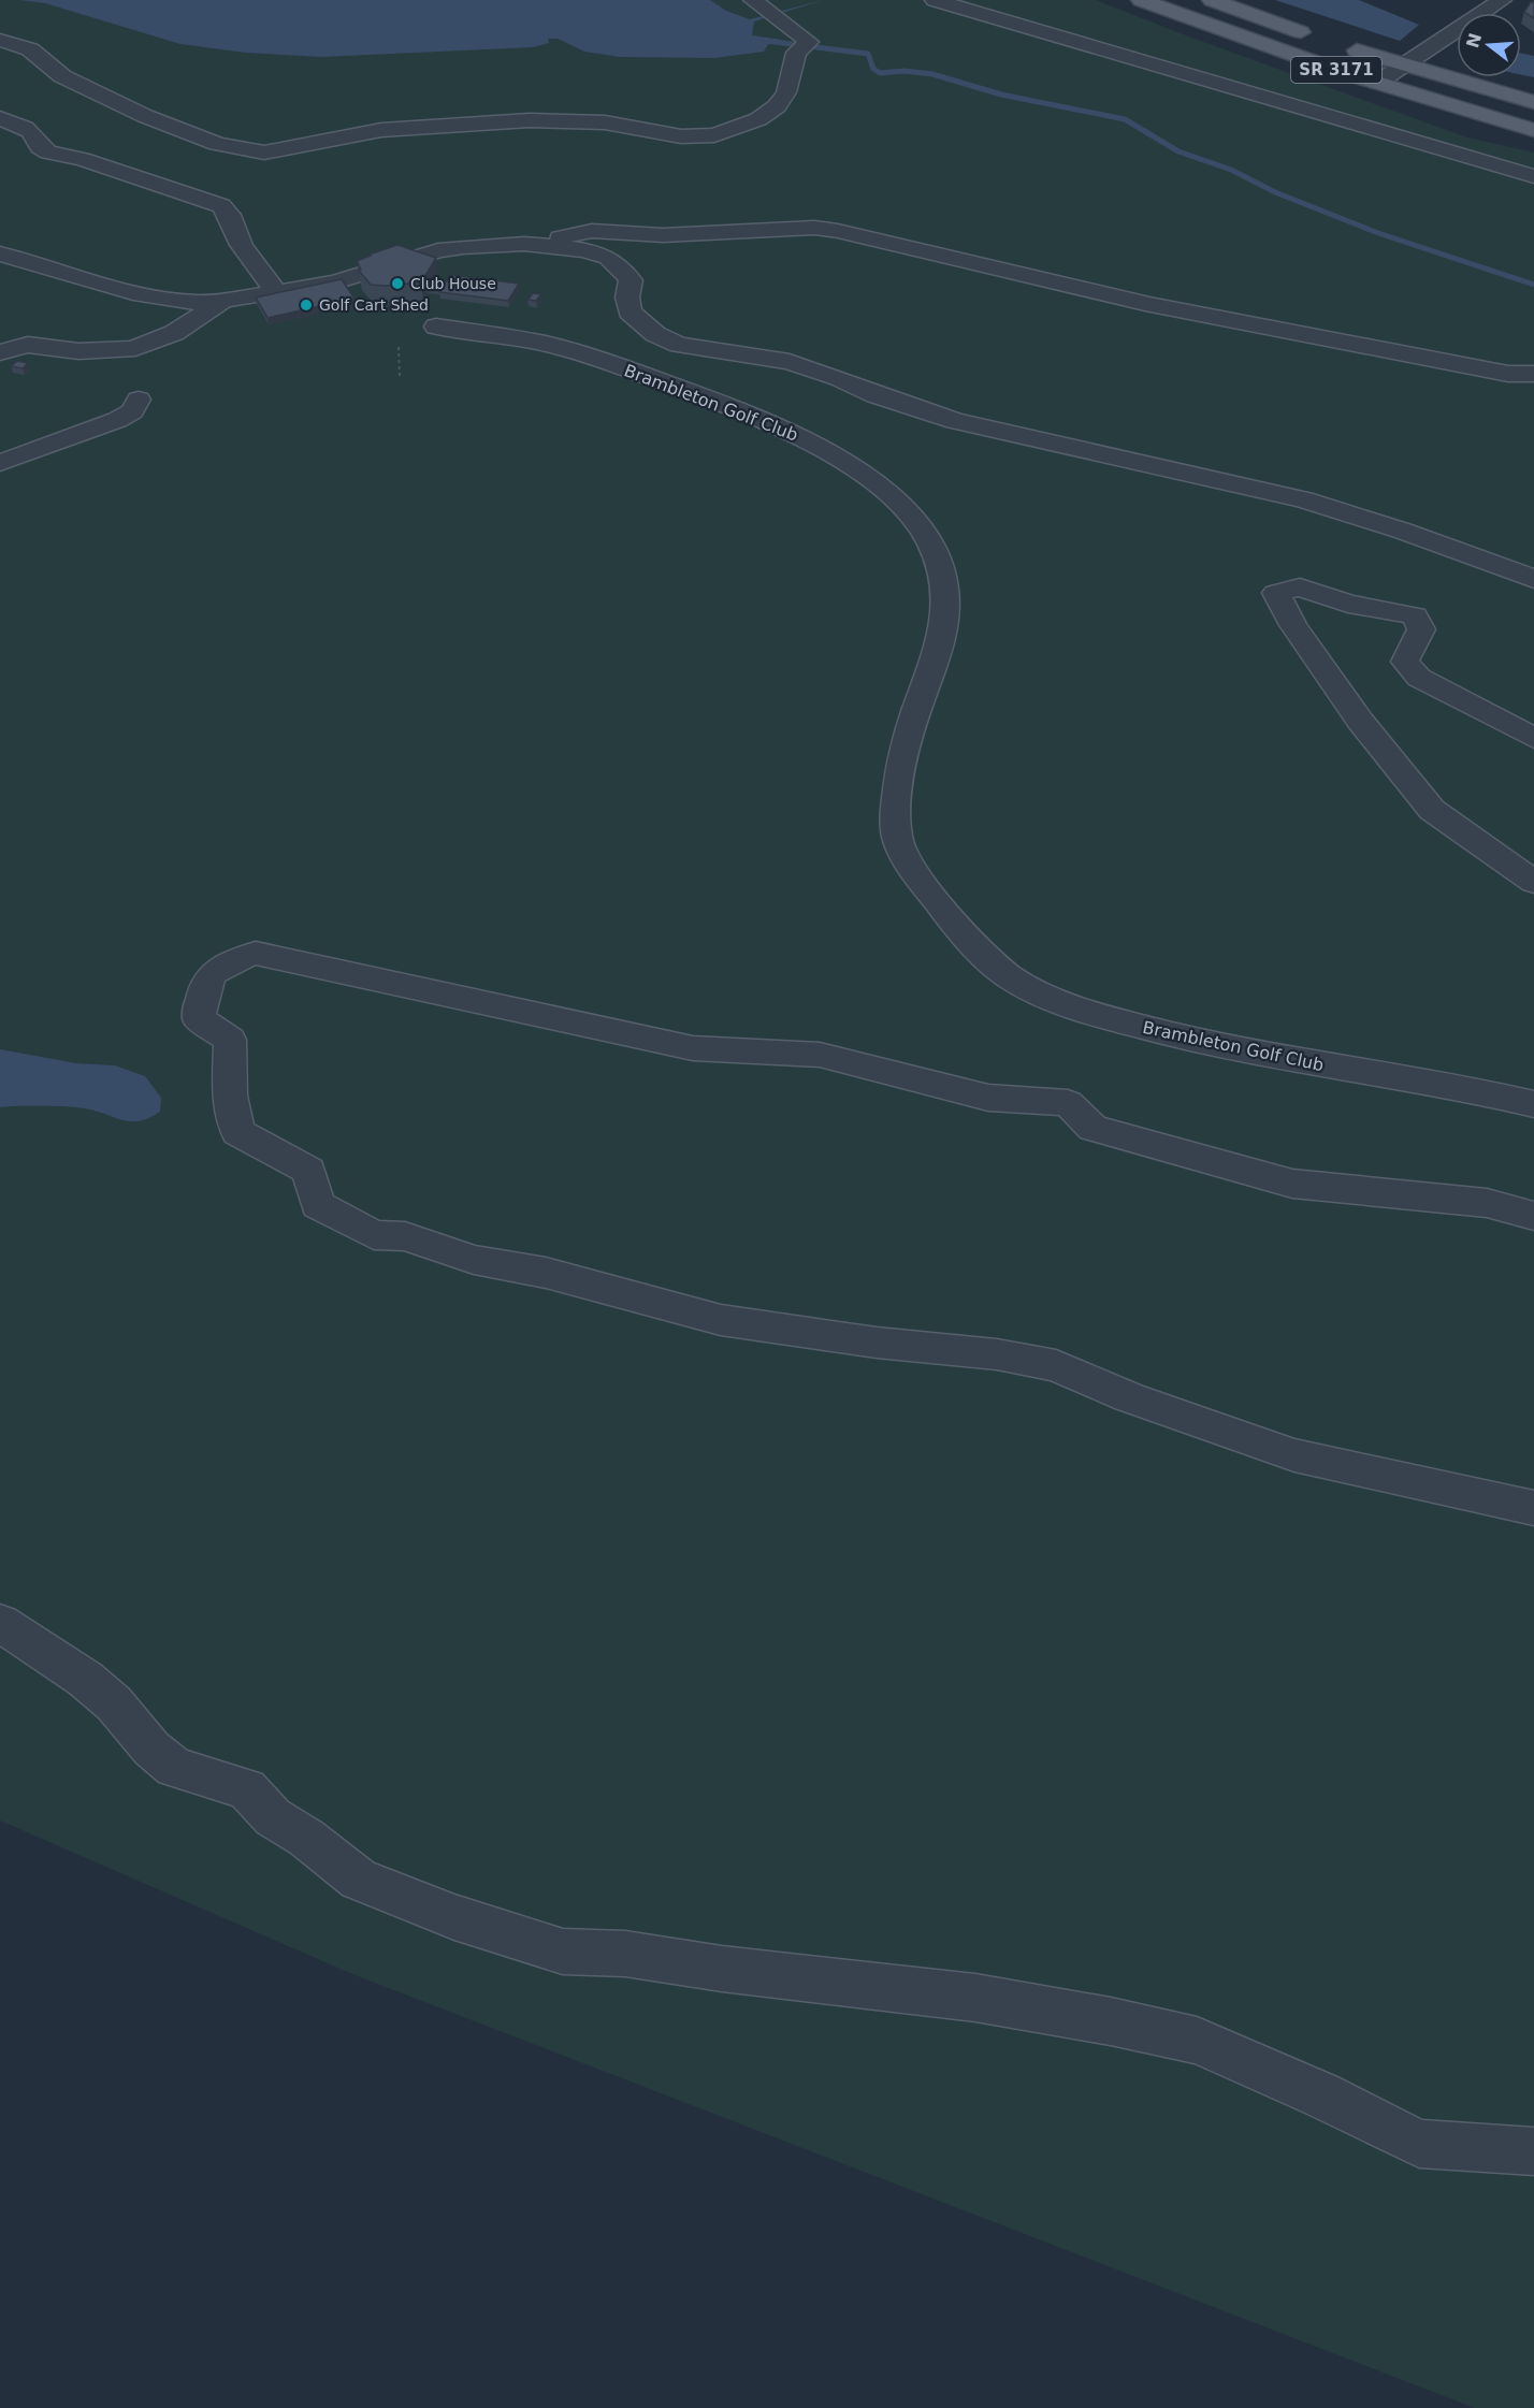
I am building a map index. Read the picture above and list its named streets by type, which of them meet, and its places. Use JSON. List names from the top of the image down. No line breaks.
{"streets":{"main road":["SR 3171"],"street":["Brambleton Golf Club"]},"places":["Club House","Golf Cart Shed"],"north":"left"}
